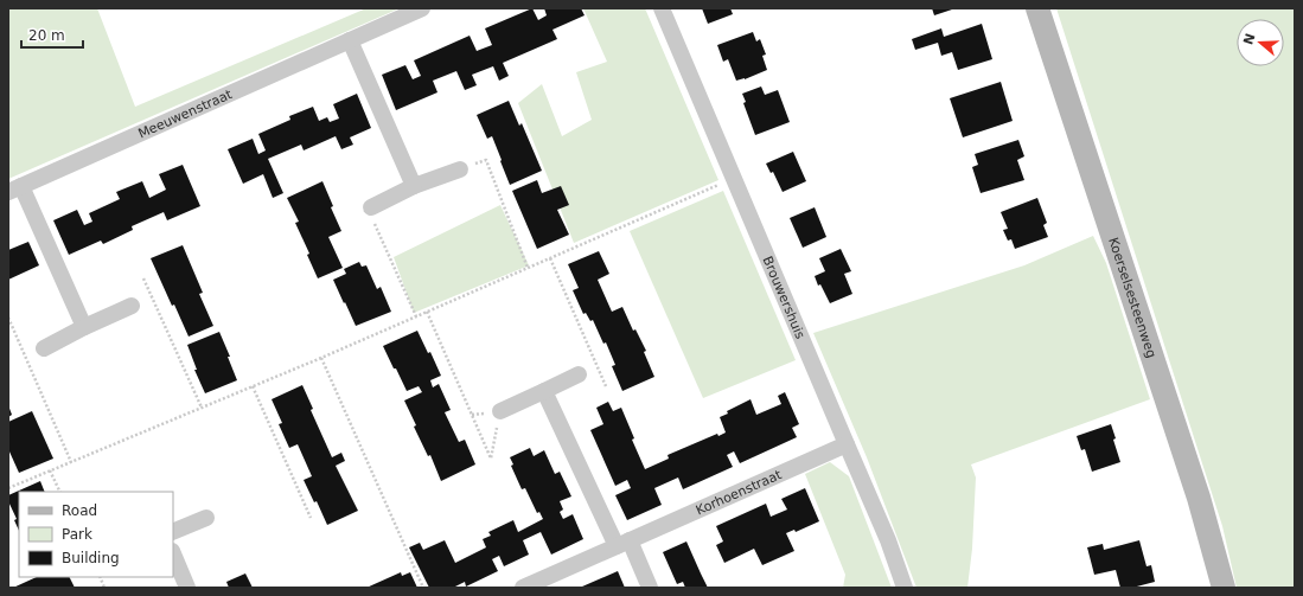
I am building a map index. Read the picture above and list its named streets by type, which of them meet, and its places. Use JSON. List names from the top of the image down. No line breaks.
{"streets":{"street":["Meeuwenstraat","Brouwershuis","Koerselsesteenweg","Korhoenstraat"]},"crossings":[["Brouwershuis","Korhoenstraat"]],"legend":["Road","Park","Building"],"scale_bar":"20 m","north":"left"}
